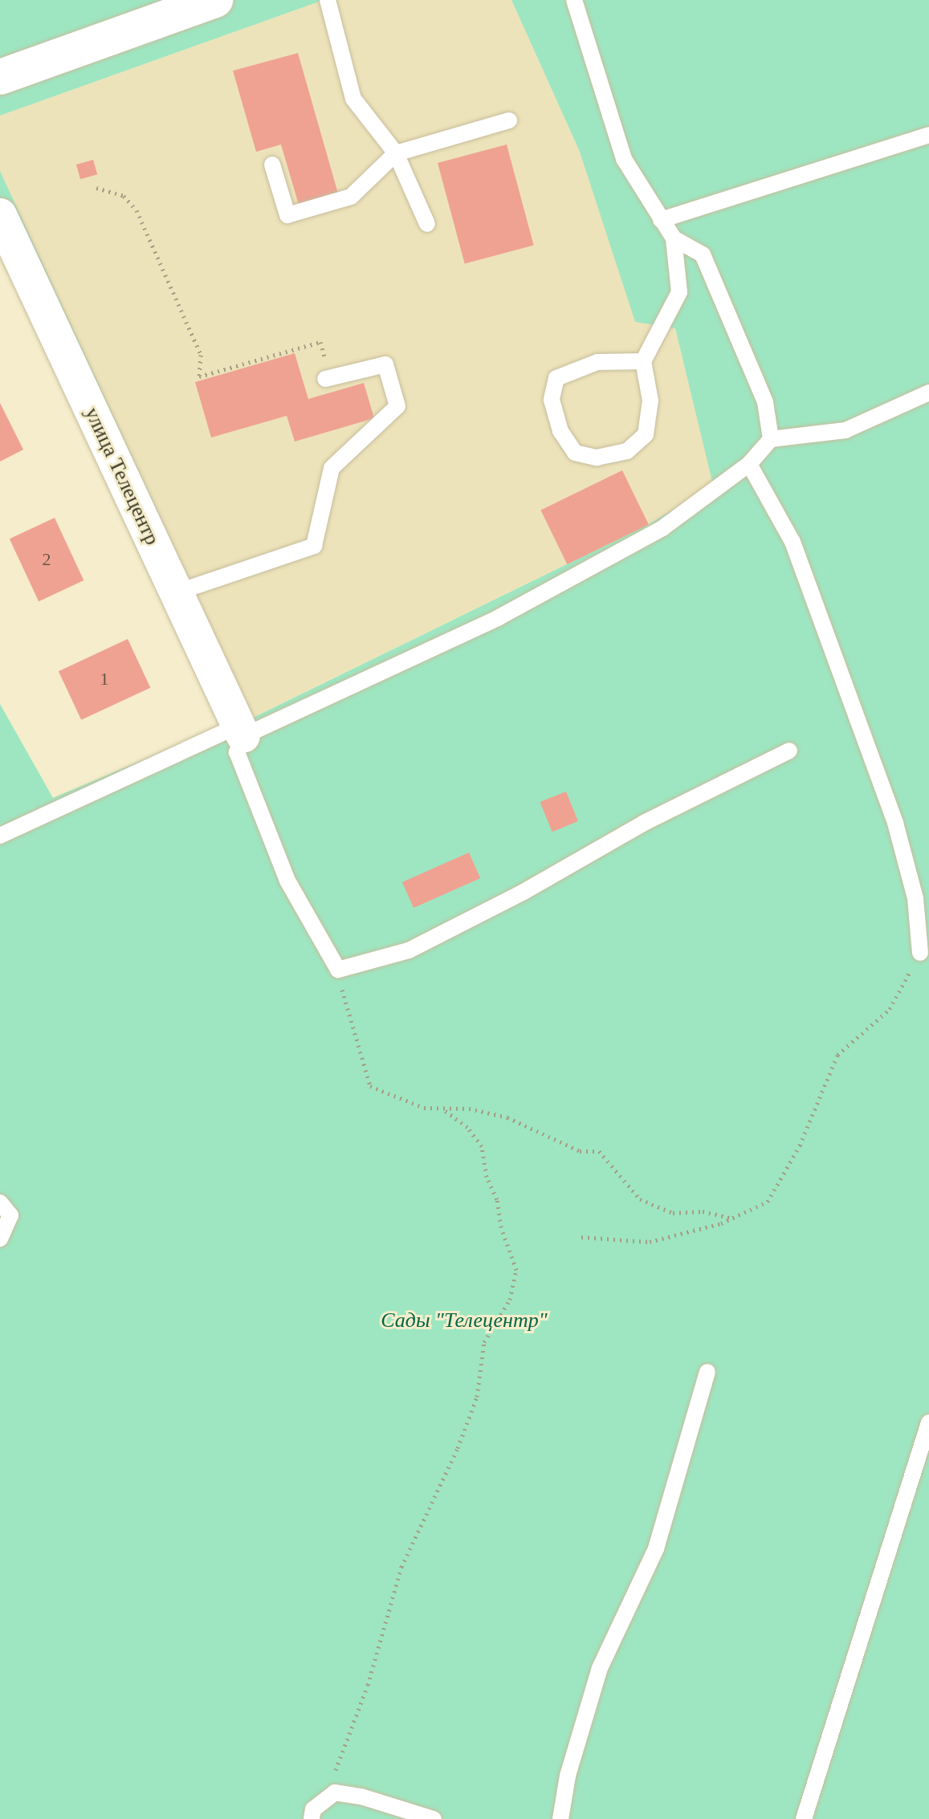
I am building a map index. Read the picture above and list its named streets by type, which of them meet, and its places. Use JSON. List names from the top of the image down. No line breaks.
{"streets":{"street":["улица Телецентр"]},"parks":["Сады \"Телецентр\""],"house_numbers":["2","1"]}
